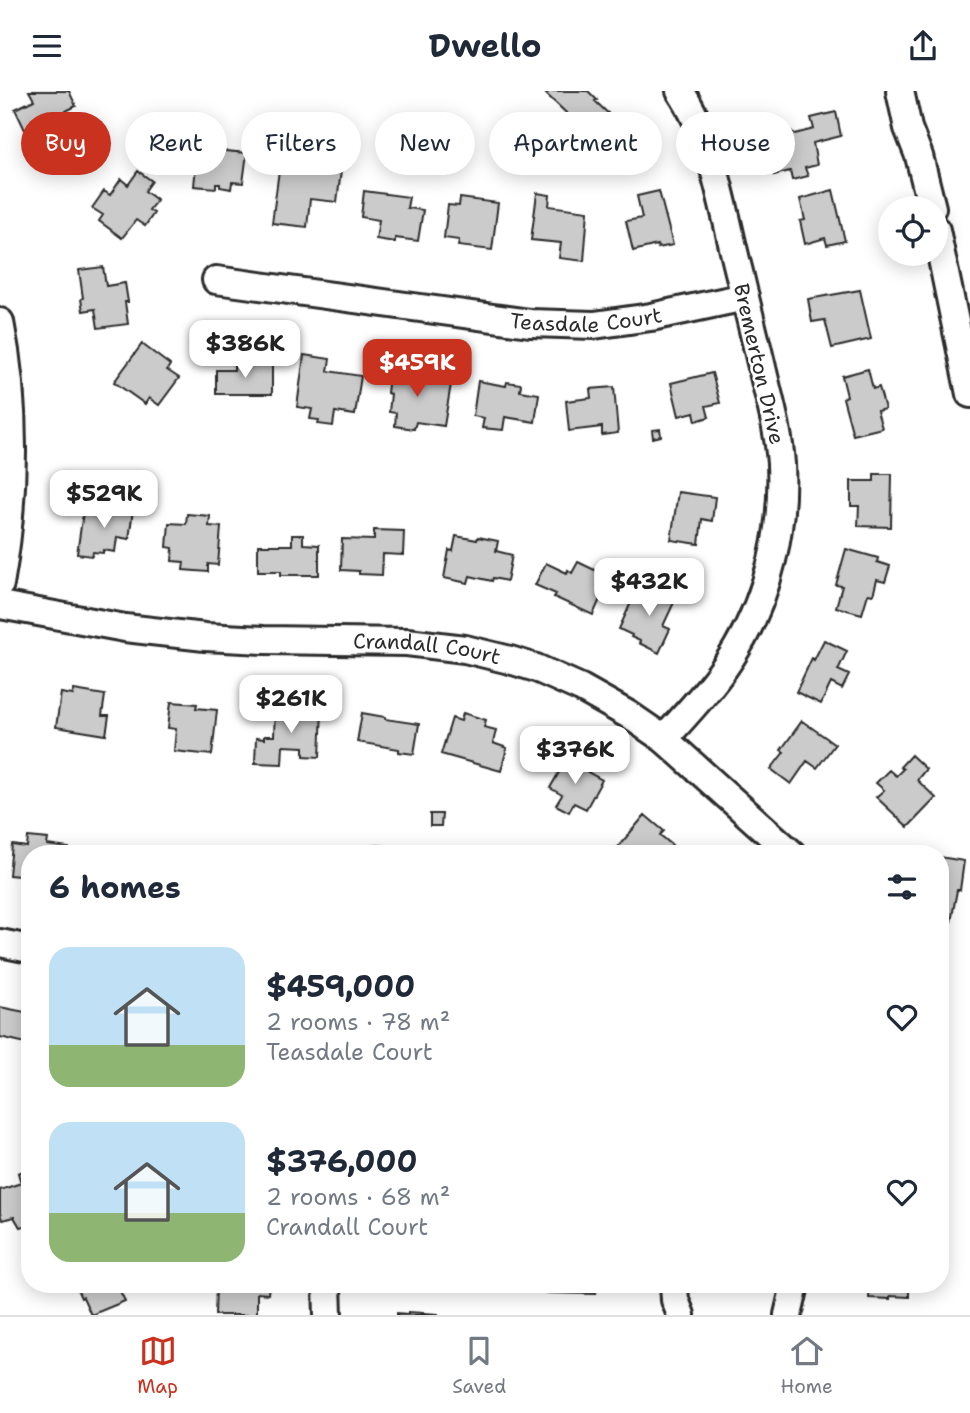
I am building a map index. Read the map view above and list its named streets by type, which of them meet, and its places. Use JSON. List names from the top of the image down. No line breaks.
{"streets":{"street":["Teasdale Court","Bremerton Drive","Crandall Court"]},"crossings":[["Teasdale Court","Bremerton Drive"],["Bremerton Drive","Crandall Court"]],"page":{"header":"Dwello","chip":["Buy","Rent","Filters","New","Apartment","House"],"price":["$386K","$459K","$529K","$432K","$261K","$376K"],"heading":"6 homes","list":[{"name":"$459,000","note":"2 rooms · 78 m² · Teasdale Court"},{"name":"$376,000","note":"2 rooms · 68 m² · Crandall Court"}],"tabs":["Map","Saved","Home"]}}
